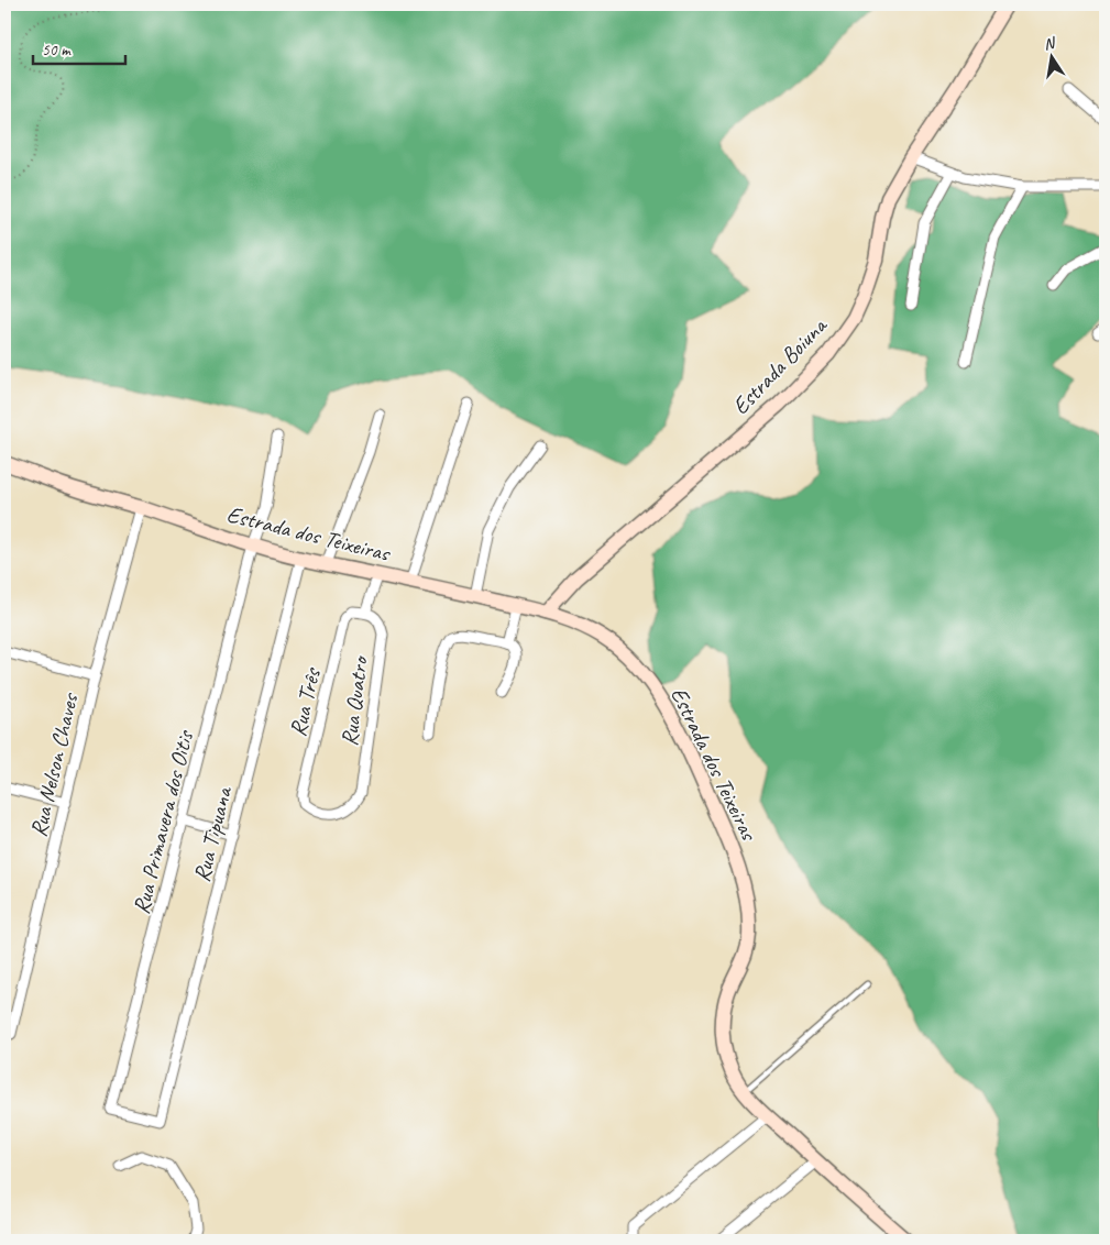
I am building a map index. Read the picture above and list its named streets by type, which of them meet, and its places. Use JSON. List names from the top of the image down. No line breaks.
{"streets":{"street":["Estrada Boiuna","Estrada dos Teixeiras","Rua Quatro","Rua Três","Rua Nelson Chaves","Rua Primavera dos Oitis","Rua Tipuana"]},"crossings":[["Estrada Boiuna","Estrada dos Teixeiras"],["Estrada dos Teixeiras","Rua Nelson Chaves"],["Estrada dos Teixeiras","Rua Primavera dos Oitis"],["Estrada dos Teixeiras","Rua Tipuana"],["Rua Quatro","Rua Três"],["Rua Primavera dos Oitis","Rua Tipuana"]],"scale_bar":"50 m","north":"top"}
